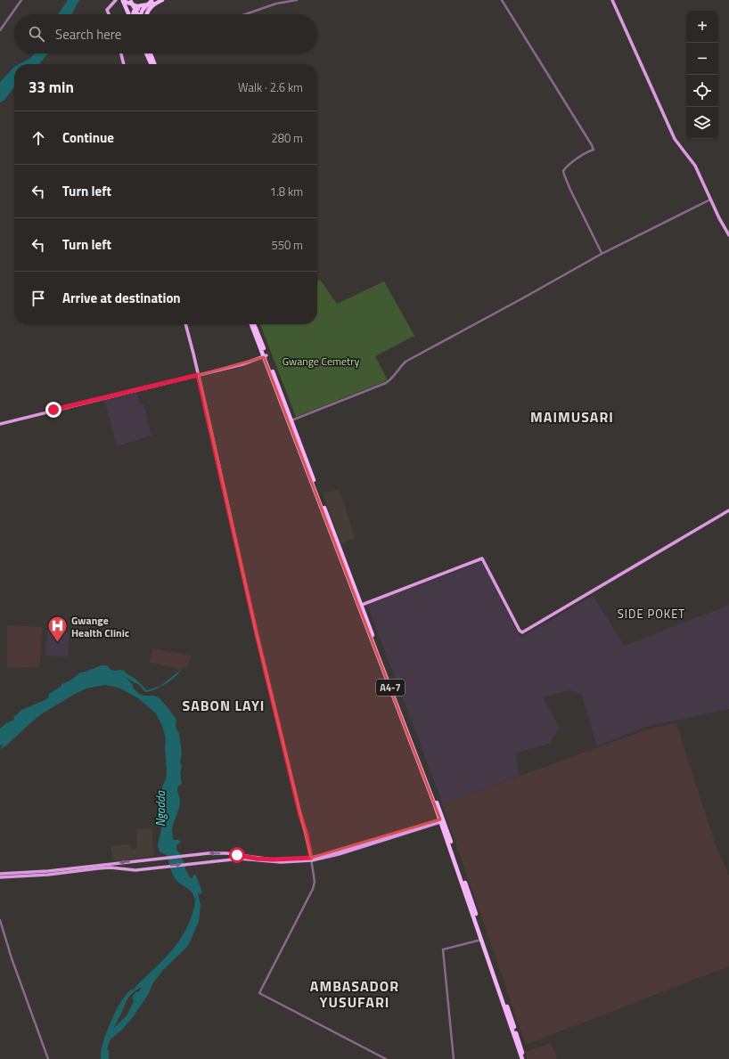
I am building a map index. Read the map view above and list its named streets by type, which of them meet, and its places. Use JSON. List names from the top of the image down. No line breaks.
{"streets":{"highway":["A4-7"]},"districts":["MAIMUSARI","SIDE POKET","SABON LAYI","AMBASADOR YUSUFARI"],"water":["Ngadda"],"parks":["Gwange Cemetry"],"places":{"hospital":["Gwange Health Clinic"]},"page":{"map_buttons":["+","−"],"search":"Search here","heading":["33 min","Walk · 2.6 km"],"list":[["Continue","280 m"],["Turn left","1.8 km"],["Turn left","550 m"],"Arrive at destination"]}}
